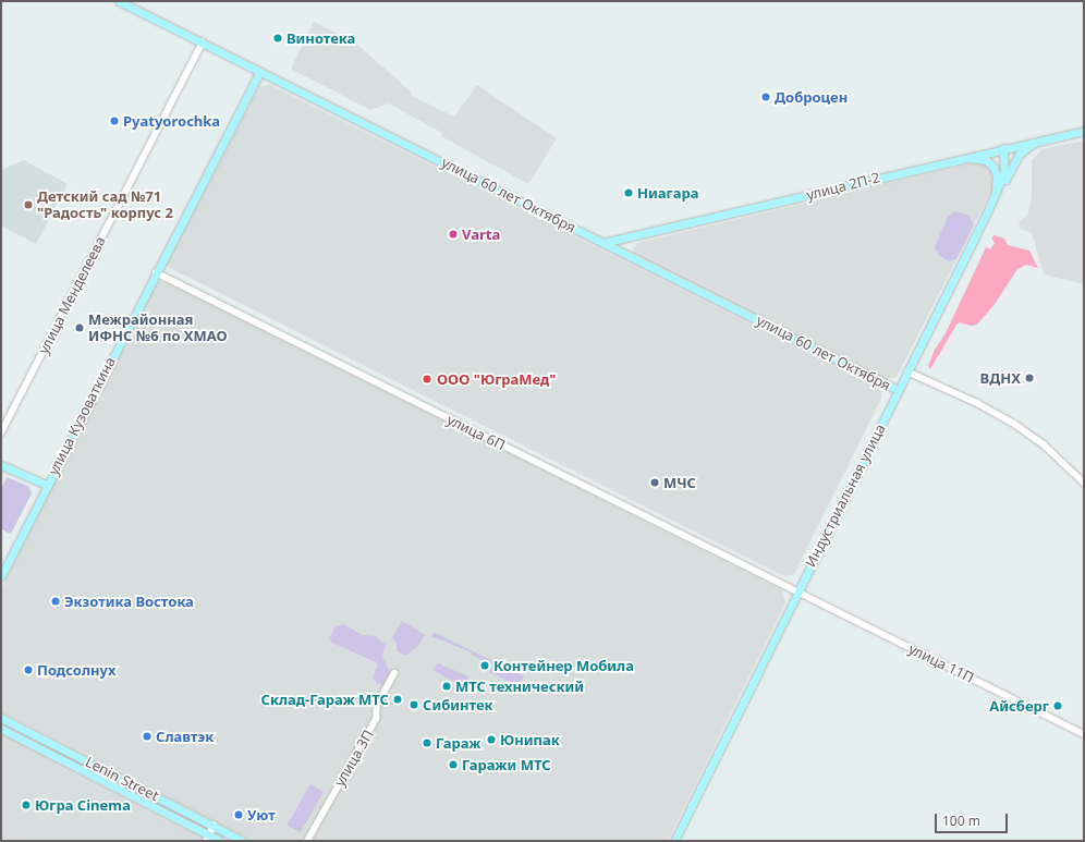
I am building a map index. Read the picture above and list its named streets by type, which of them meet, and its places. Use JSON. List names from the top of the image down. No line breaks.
{"streets":{"main road":["улица 2П-2","улица 60 лет Октября","улица Кузоваткина","Индустриальная улица","Lenin Street"],"street":["улица Менделеева","улица 6П","улица 11П","улица 3П"]},"crossings":[["улица 2П-2","улица 60 лет Октября"],["улица 2П-2","Индустриальная улица"],["улица 60 лет Октября","улица Менделеева"],["улица 60 лет Октября","улица Кузоваткина"],["улица 60 лет Октября","Индустриальная улица"],["улица Кузоваткина","улица 6П"],["улица 6П","Индустриальная улица"],["улица 6П","улица 11П"],["Индустриальная улица","улица 11П"]],"places":["Винотека","Доброцен","Pyatyorochka","Ниагара","Детский сад №71 \"Радость\" корпус 2","Varta","Межрайонная ИФНС №6 по ХМАО","ВДНХ","ООО \"ЮграМед\"","МЧС","Экзотика Востока","Контейнер Мобила","Подсолнух","МТС технический","Склад-Гараж МТС","Сибинтек","Айсберг","Славтэк","Юнипак","Гараж","Гаражи МТС","Югра Cinema","Уют"],"scale_bar":"100 m"}
